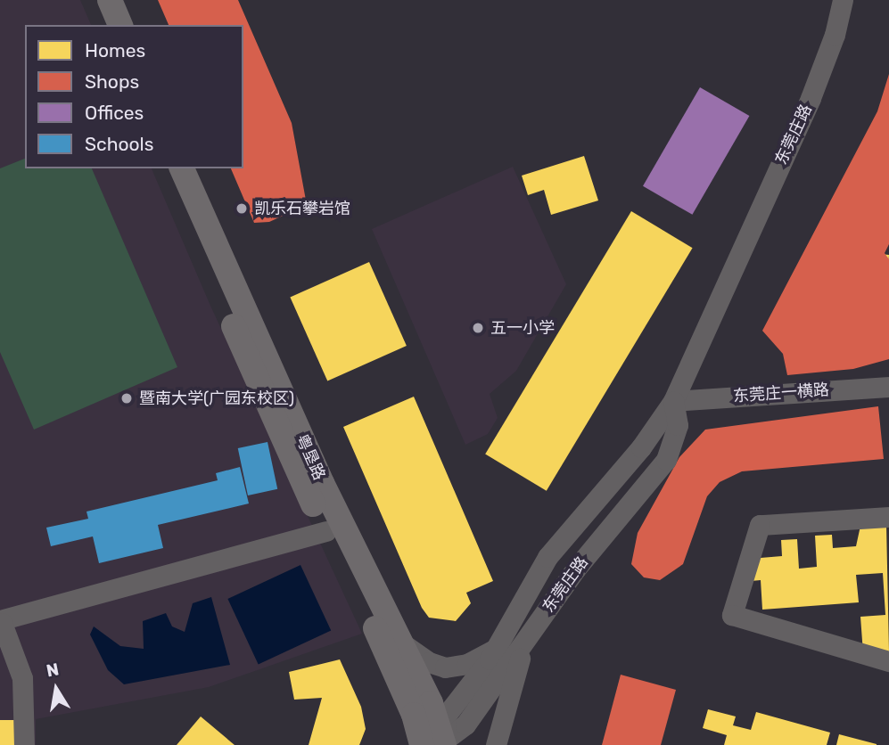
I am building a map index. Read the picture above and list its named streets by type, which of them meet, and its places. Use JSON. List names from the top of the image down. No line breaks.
{"streets":{"main road":["粤垦路"],"street":["东莞庄路","东莞庄一横路"]},"crossings":[["东莞庄路","东莞庄一横路"],["东莞庄路","粤垦路"]],"places":["凯乐石攀岩馆","五一小学","暨南大学(广园东校区)"],"legend":["Homes","Shops","Offices","Schools"],"north":"top"}
